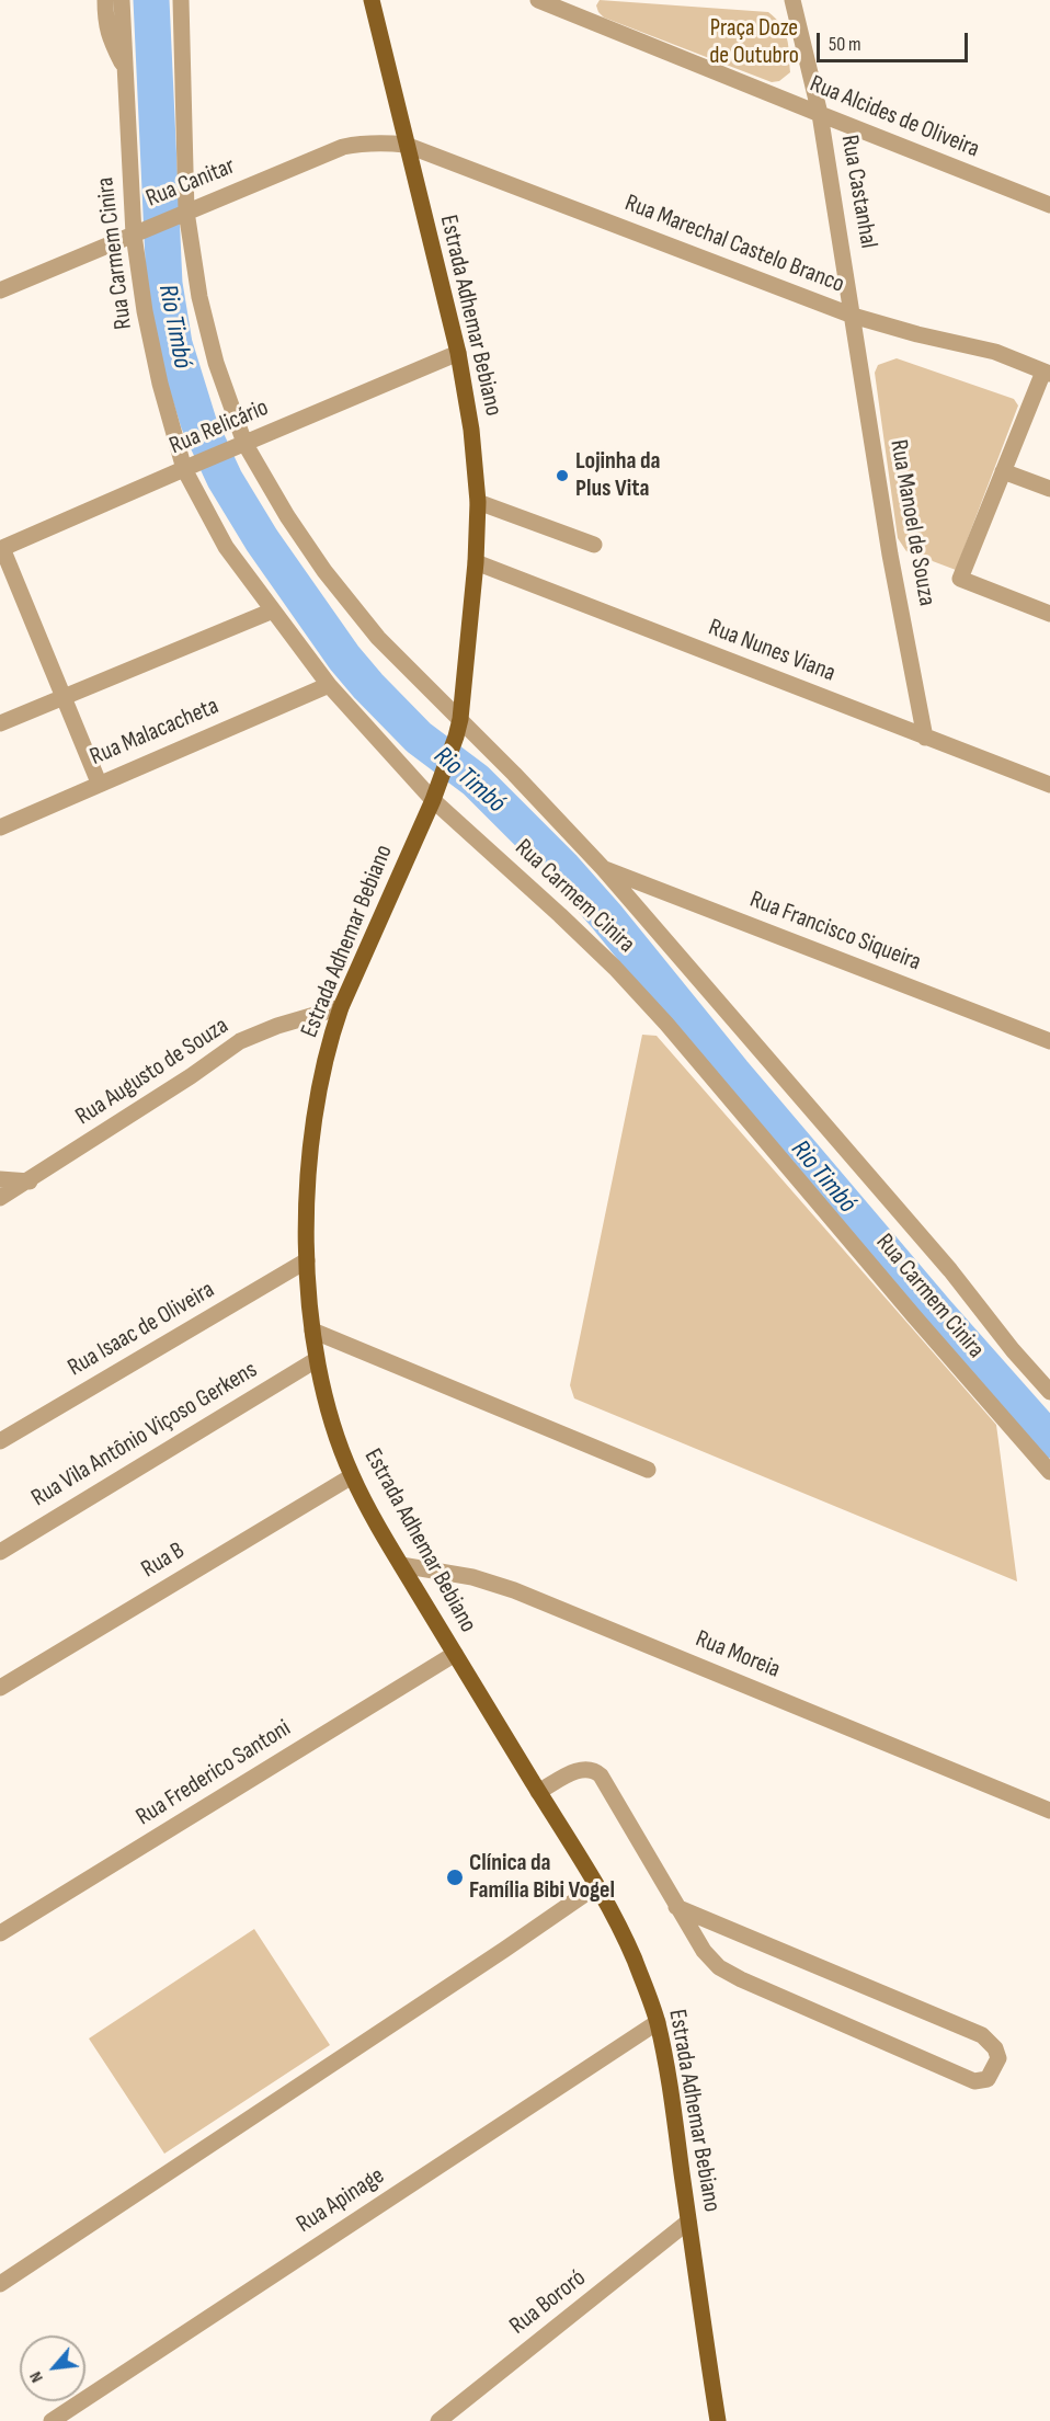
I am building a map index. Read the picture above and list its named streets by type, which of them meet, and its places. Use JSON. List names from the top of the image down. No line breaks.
{"streets":{"main road":["Estrada Adhemar Bebiano"],"street":["Rua Alcides de Oliveira","Rua Canitar","Rua Castanhal","Rua Marechal Castelo Branco","Rua Carmem Cinira","Rua Relicário","Rua Manoel de Souza","Rua Nunes Viana","Rua Malacacheta","Rua Francisco Siqueira","Rua Augusto de Souza","Rua Isaac de Oliveira","Rua Vila Antônio Viçoso Gerkens","Rua B","Rua Moreia","Rua Frederico Santoni","Rua Apinage","Rua Bororó"]},"crossings":[["Rua Alcides de Oliveira","Rua Castanhal"],["Rua Canitar","Rua Marechal Castelo Branco"],["Rua Canitar","Rua Carmem Cinira"],["Rua Canitar","Estrada Adhemar Bebiano"],["Rua Castanhal","Rua Marechal Castelo Branco"],["Rua Castanhal","Rua Manoel de Souza"],["Rua Marechal Castelo Branco","Estrada Adhemar Bebiano"],["Rua Marechal Castelo Branco","Rua Manoel de Souza"],["Rua Carmem Cinira","Estrada Adhemar Bebiano"],["Rua Carmem Cinira","Rua Relicário"],["Rua Carmem Cinira","Rua Malacacheta"],["Rua Carmem Cinira","Rua Francisco Siqueira"],["Estrada Adhemar Bebiano","Rua Relicário"],["Estrada Adhemar Bebiano","Rua Nunes Viana"],["Estrada Adhemar Bebiano","Rua Augusto de Souza"],["Estrada Adhemar Bebiano","Rua Isaac de Oliveira"],["Estrada Adhemar Bebiano","Rua Vila Antônio Viçoso Gerkens"],["Estrada Adhemar Bebiano","Rua B"],["Estrada Adhemar Bebiano","Rua Moreia"],["Estrada Adhemar Bebiano","Rua Frederico Santoni"],["Estrada Adhemar Bebiano","Rua Apinage"],["Estrada Adhemar Bebiano","Rua Bororó"],["Rua Manoel de Souza","Rua Nunes Viana"]],"water":["Rio Timbó"],"parks":["Praça Doze de Outubro"],"places":["Lojinha da Plus Vita","Clínica da Família Bibi Vogel"],"scale_bar":"50 m","north":"bottom left"}
